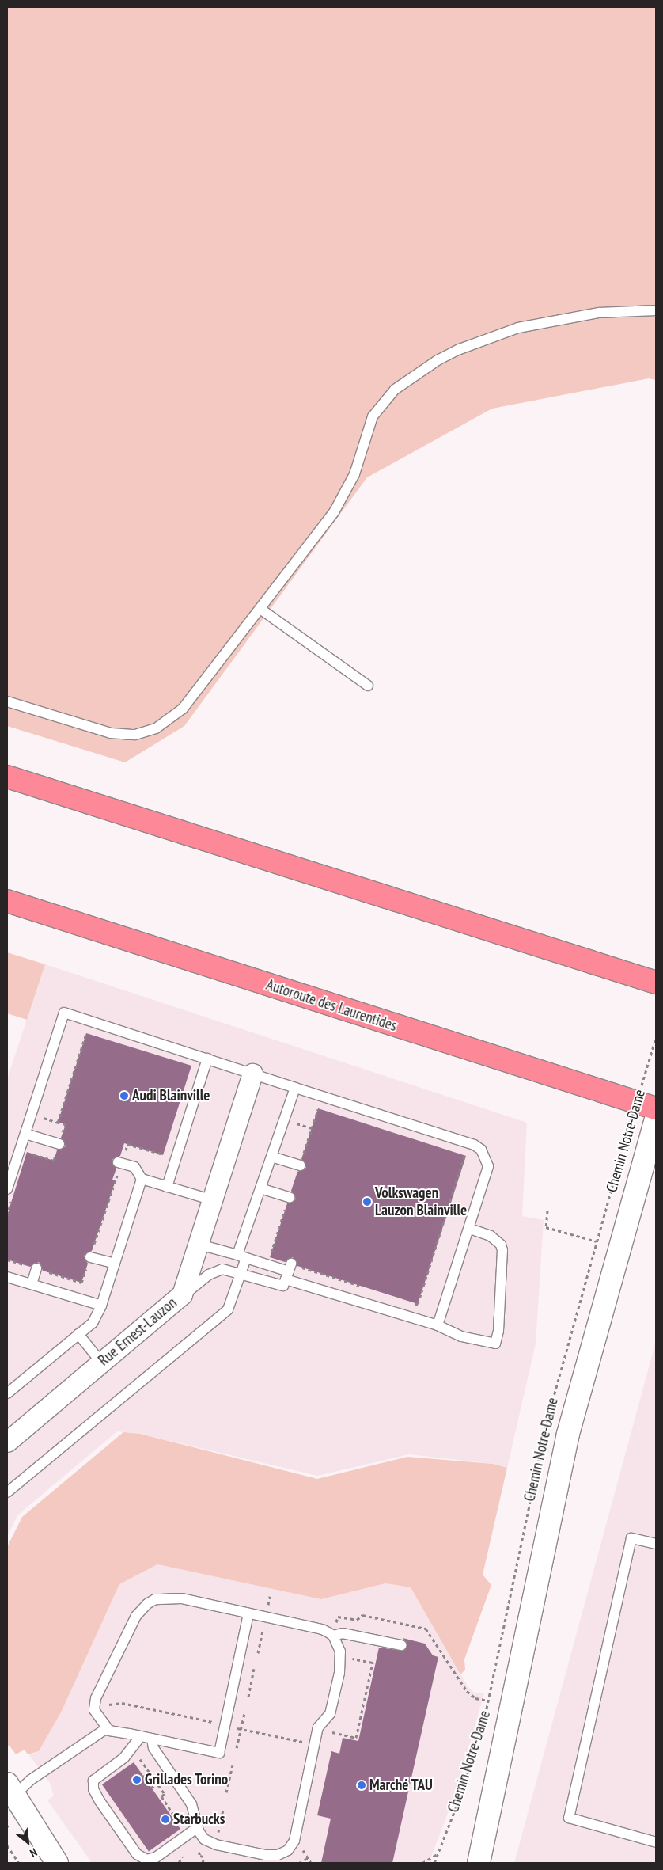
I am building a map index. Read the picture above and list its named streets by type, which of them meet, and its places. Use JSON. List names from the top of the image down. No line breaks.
{"streets":{"highway":["Autoroute des Laurentides"],"street":["Chemin Notre-Dame","Rue Ernest-Lauzon"]},"places":["Audi Blainville","Volkswagen Lauzon Blainville","Grillades Torino","Marché TAU","Starbucks"],"north":"bottom right"}
